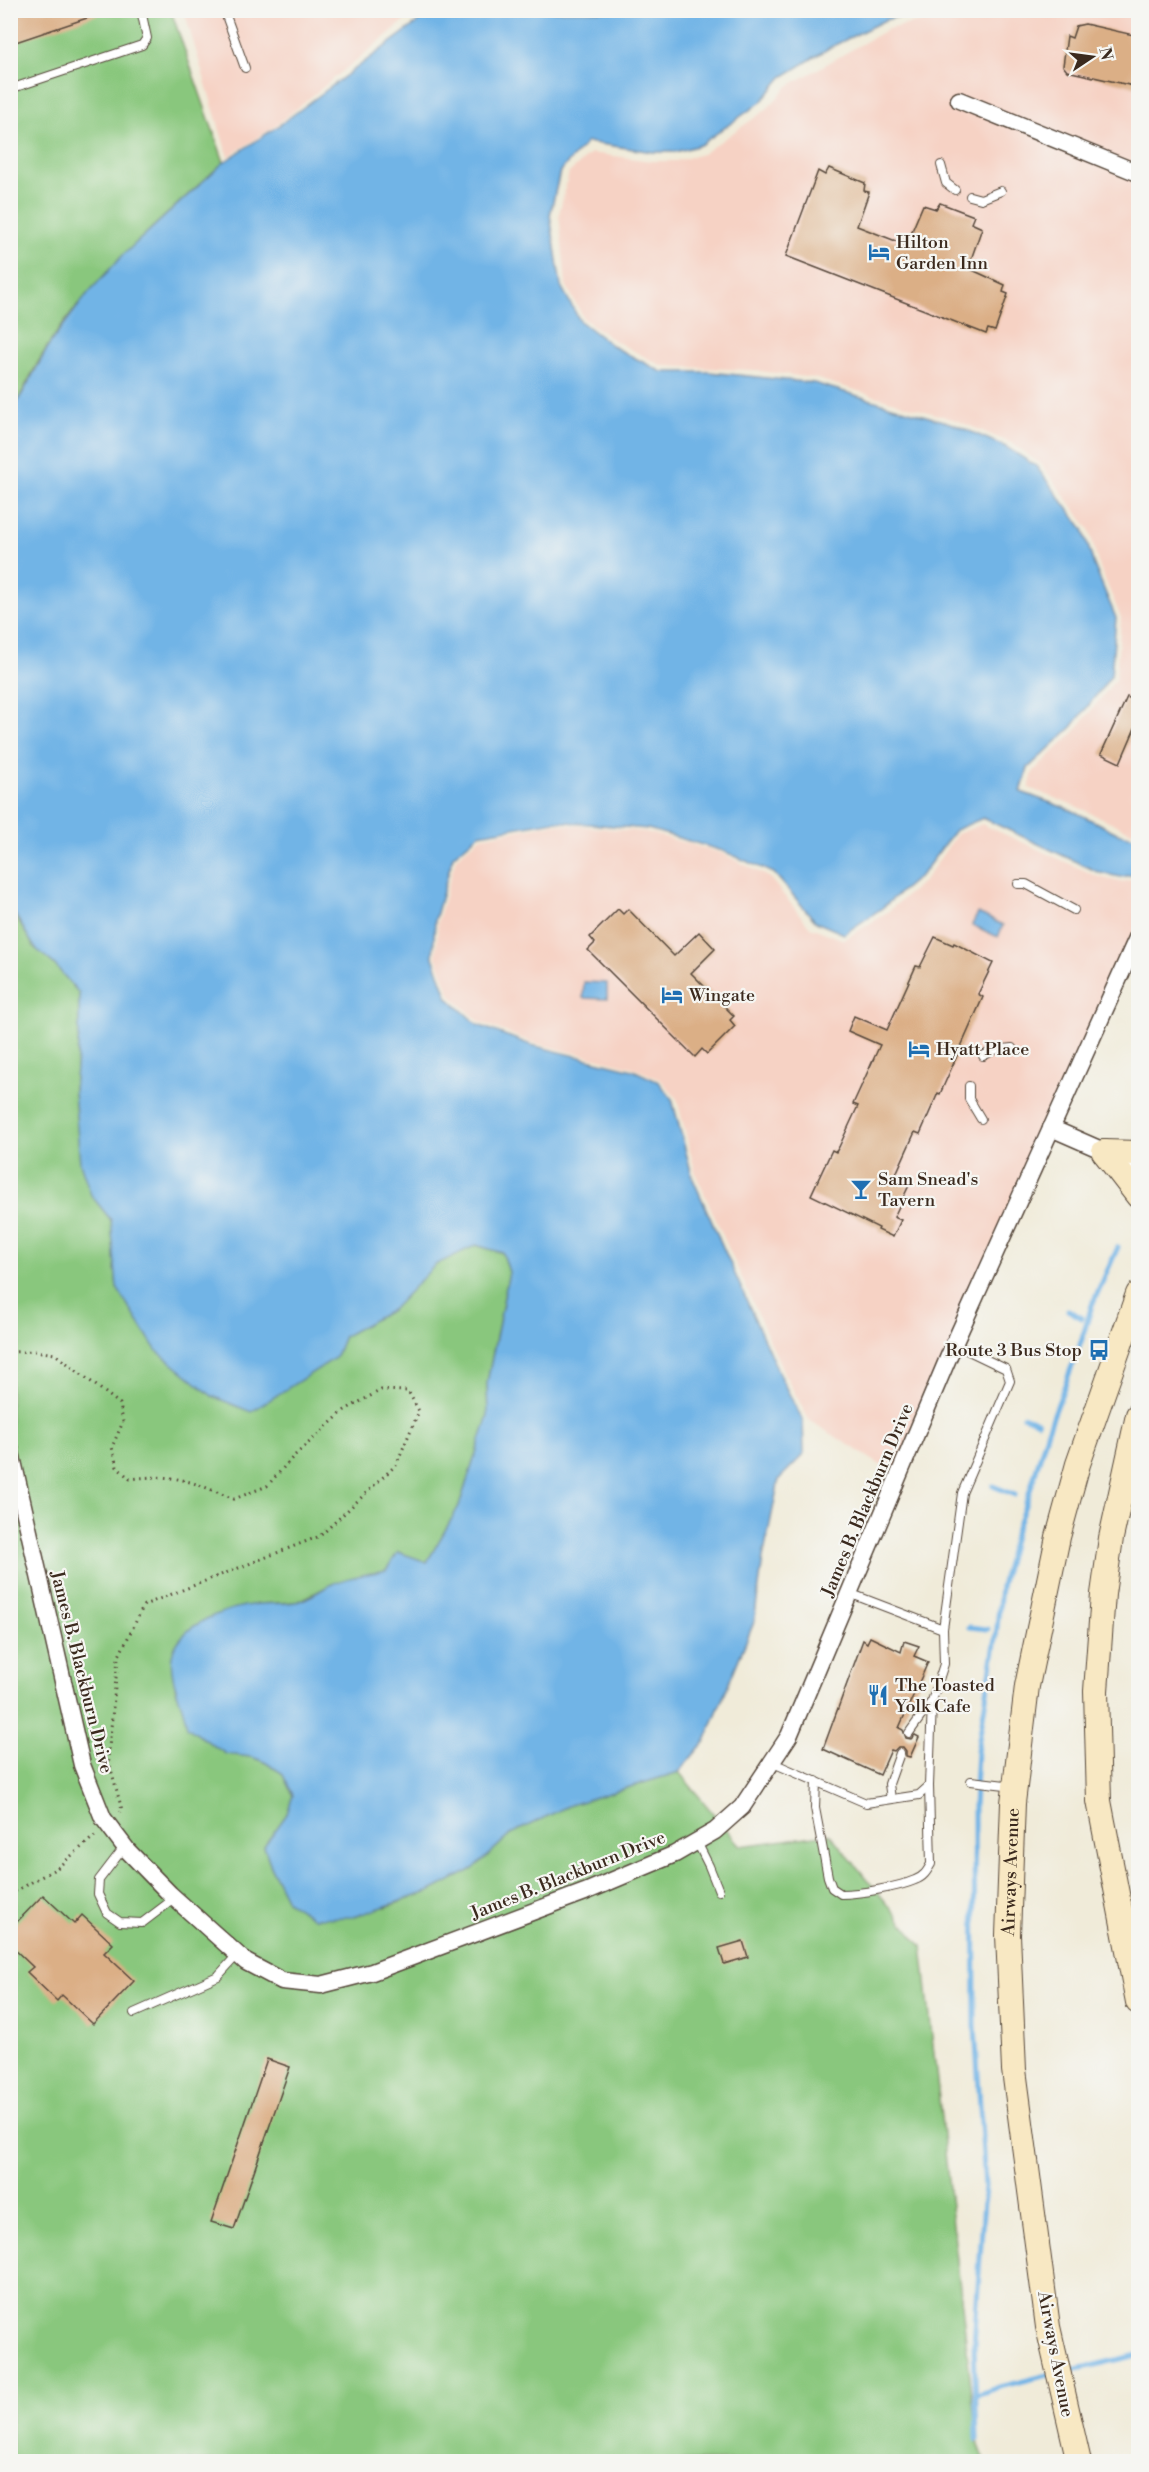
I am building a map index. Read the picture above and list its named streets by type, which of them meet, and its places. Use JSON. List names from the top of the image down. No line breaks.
{"streets":{"main road":["Airways Avenue"],"street":["James B. Blackburn Drive"]},"places":{"hotel":["Hilton Garden Inn","Wingate","Hyatt Place"],"bar":["Sam Snead's Tavern"],"bus stop":["Route 3 Bus Stop"],"restaurant":["The Toasted Yolk Cafe"]},"north":"right"}
